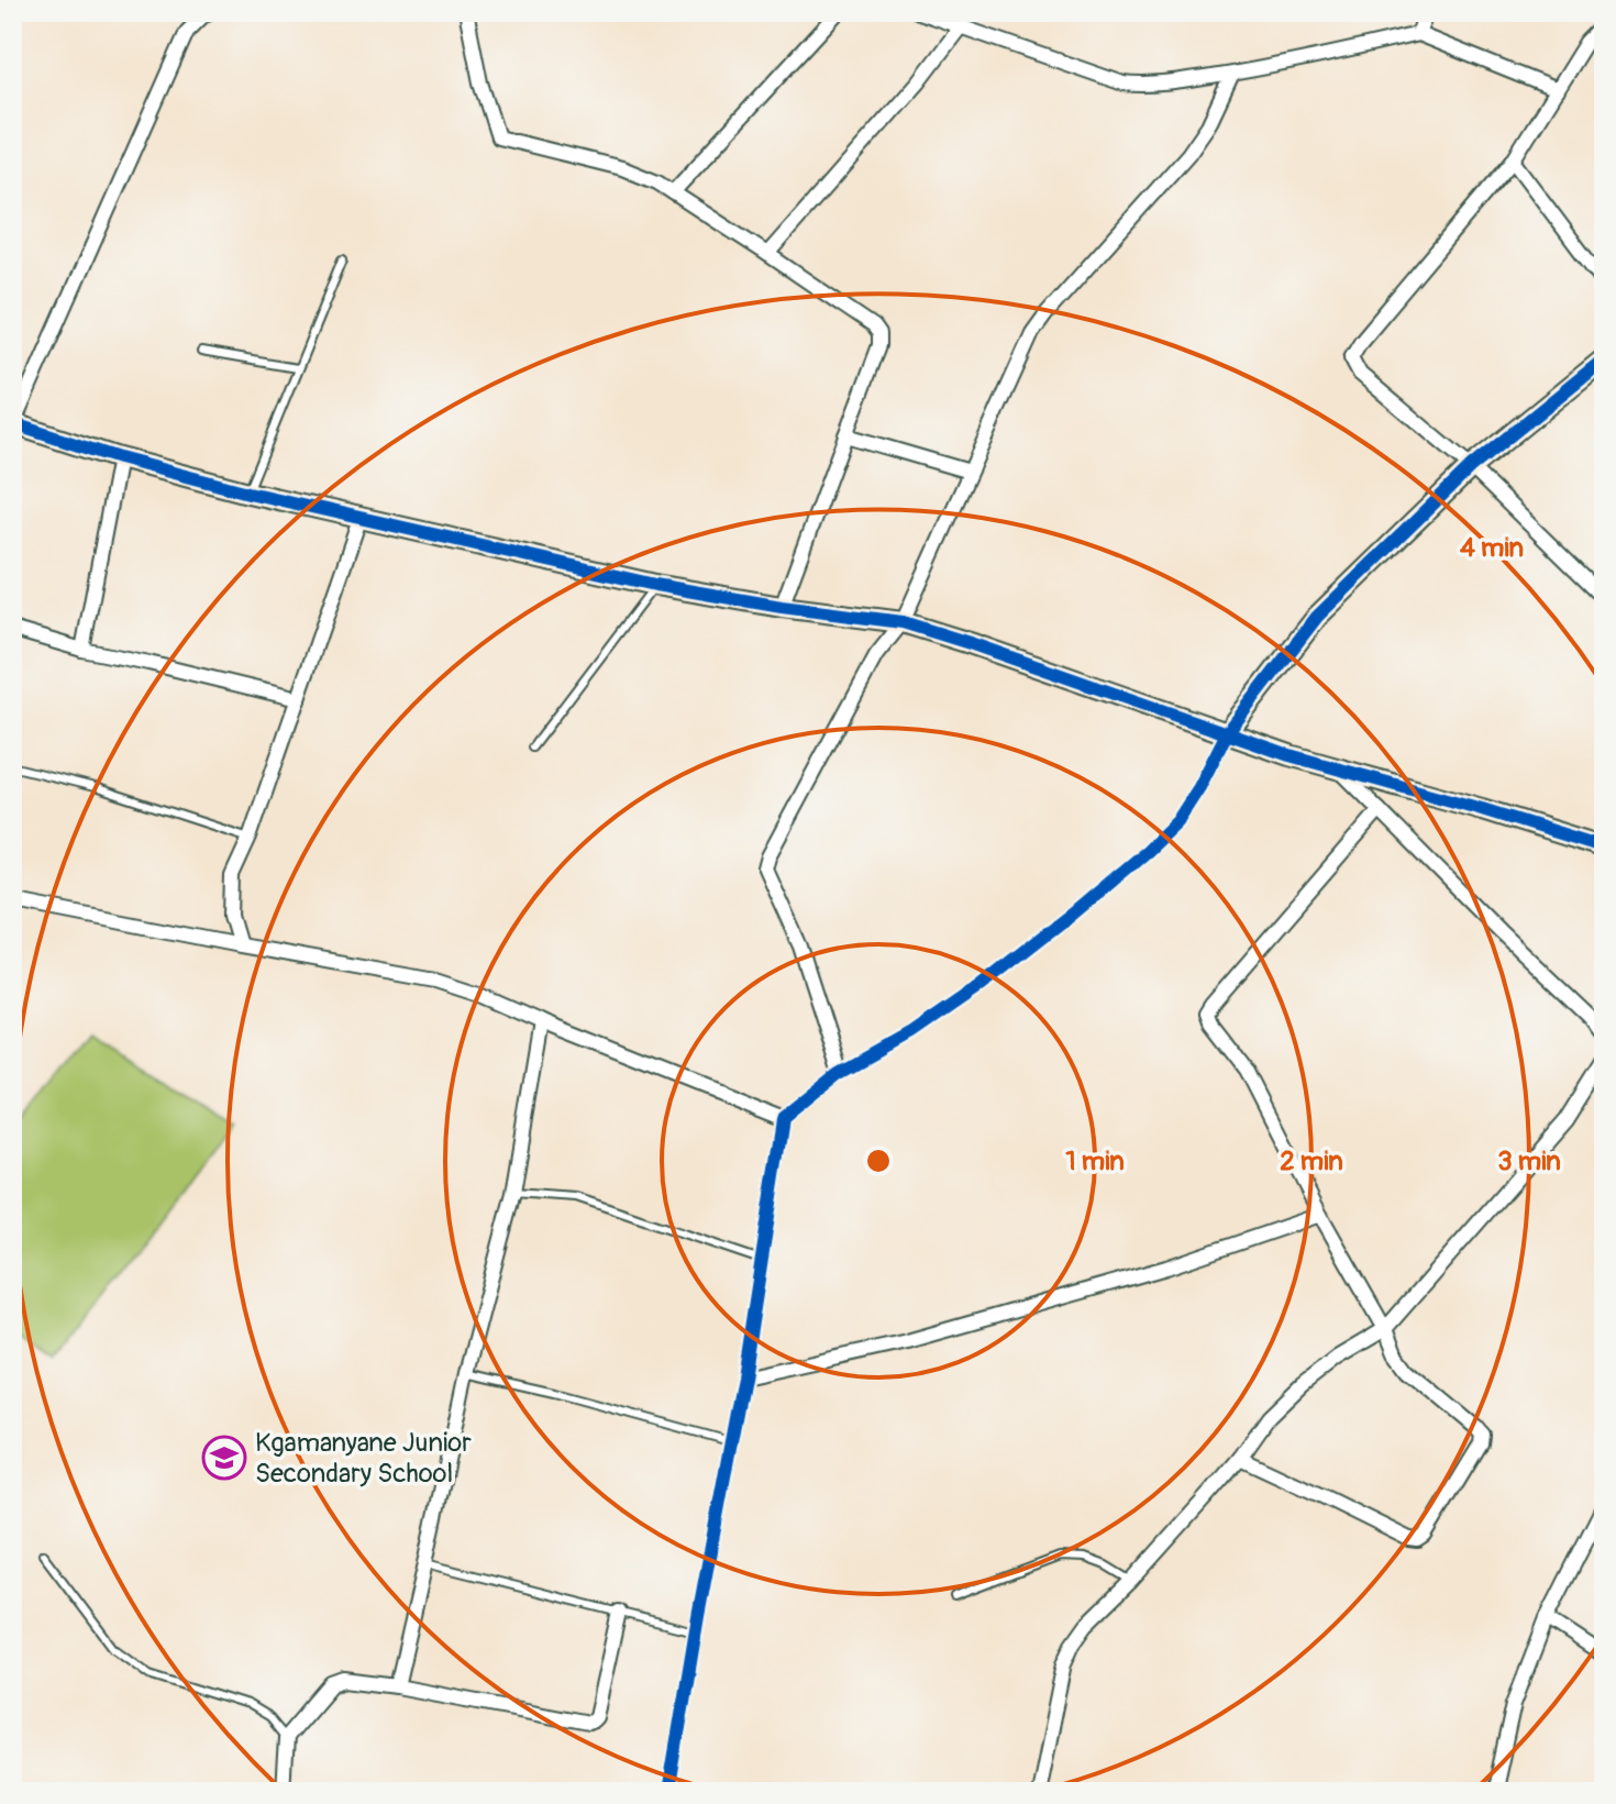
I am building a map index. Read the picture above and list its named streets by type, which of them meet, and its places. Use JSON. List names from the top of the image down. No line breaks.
{"places":{"school or university":["Kgamanyane Junior Secondary School"]},"rings":["4 min","1 min","2 min","3 min"]}
